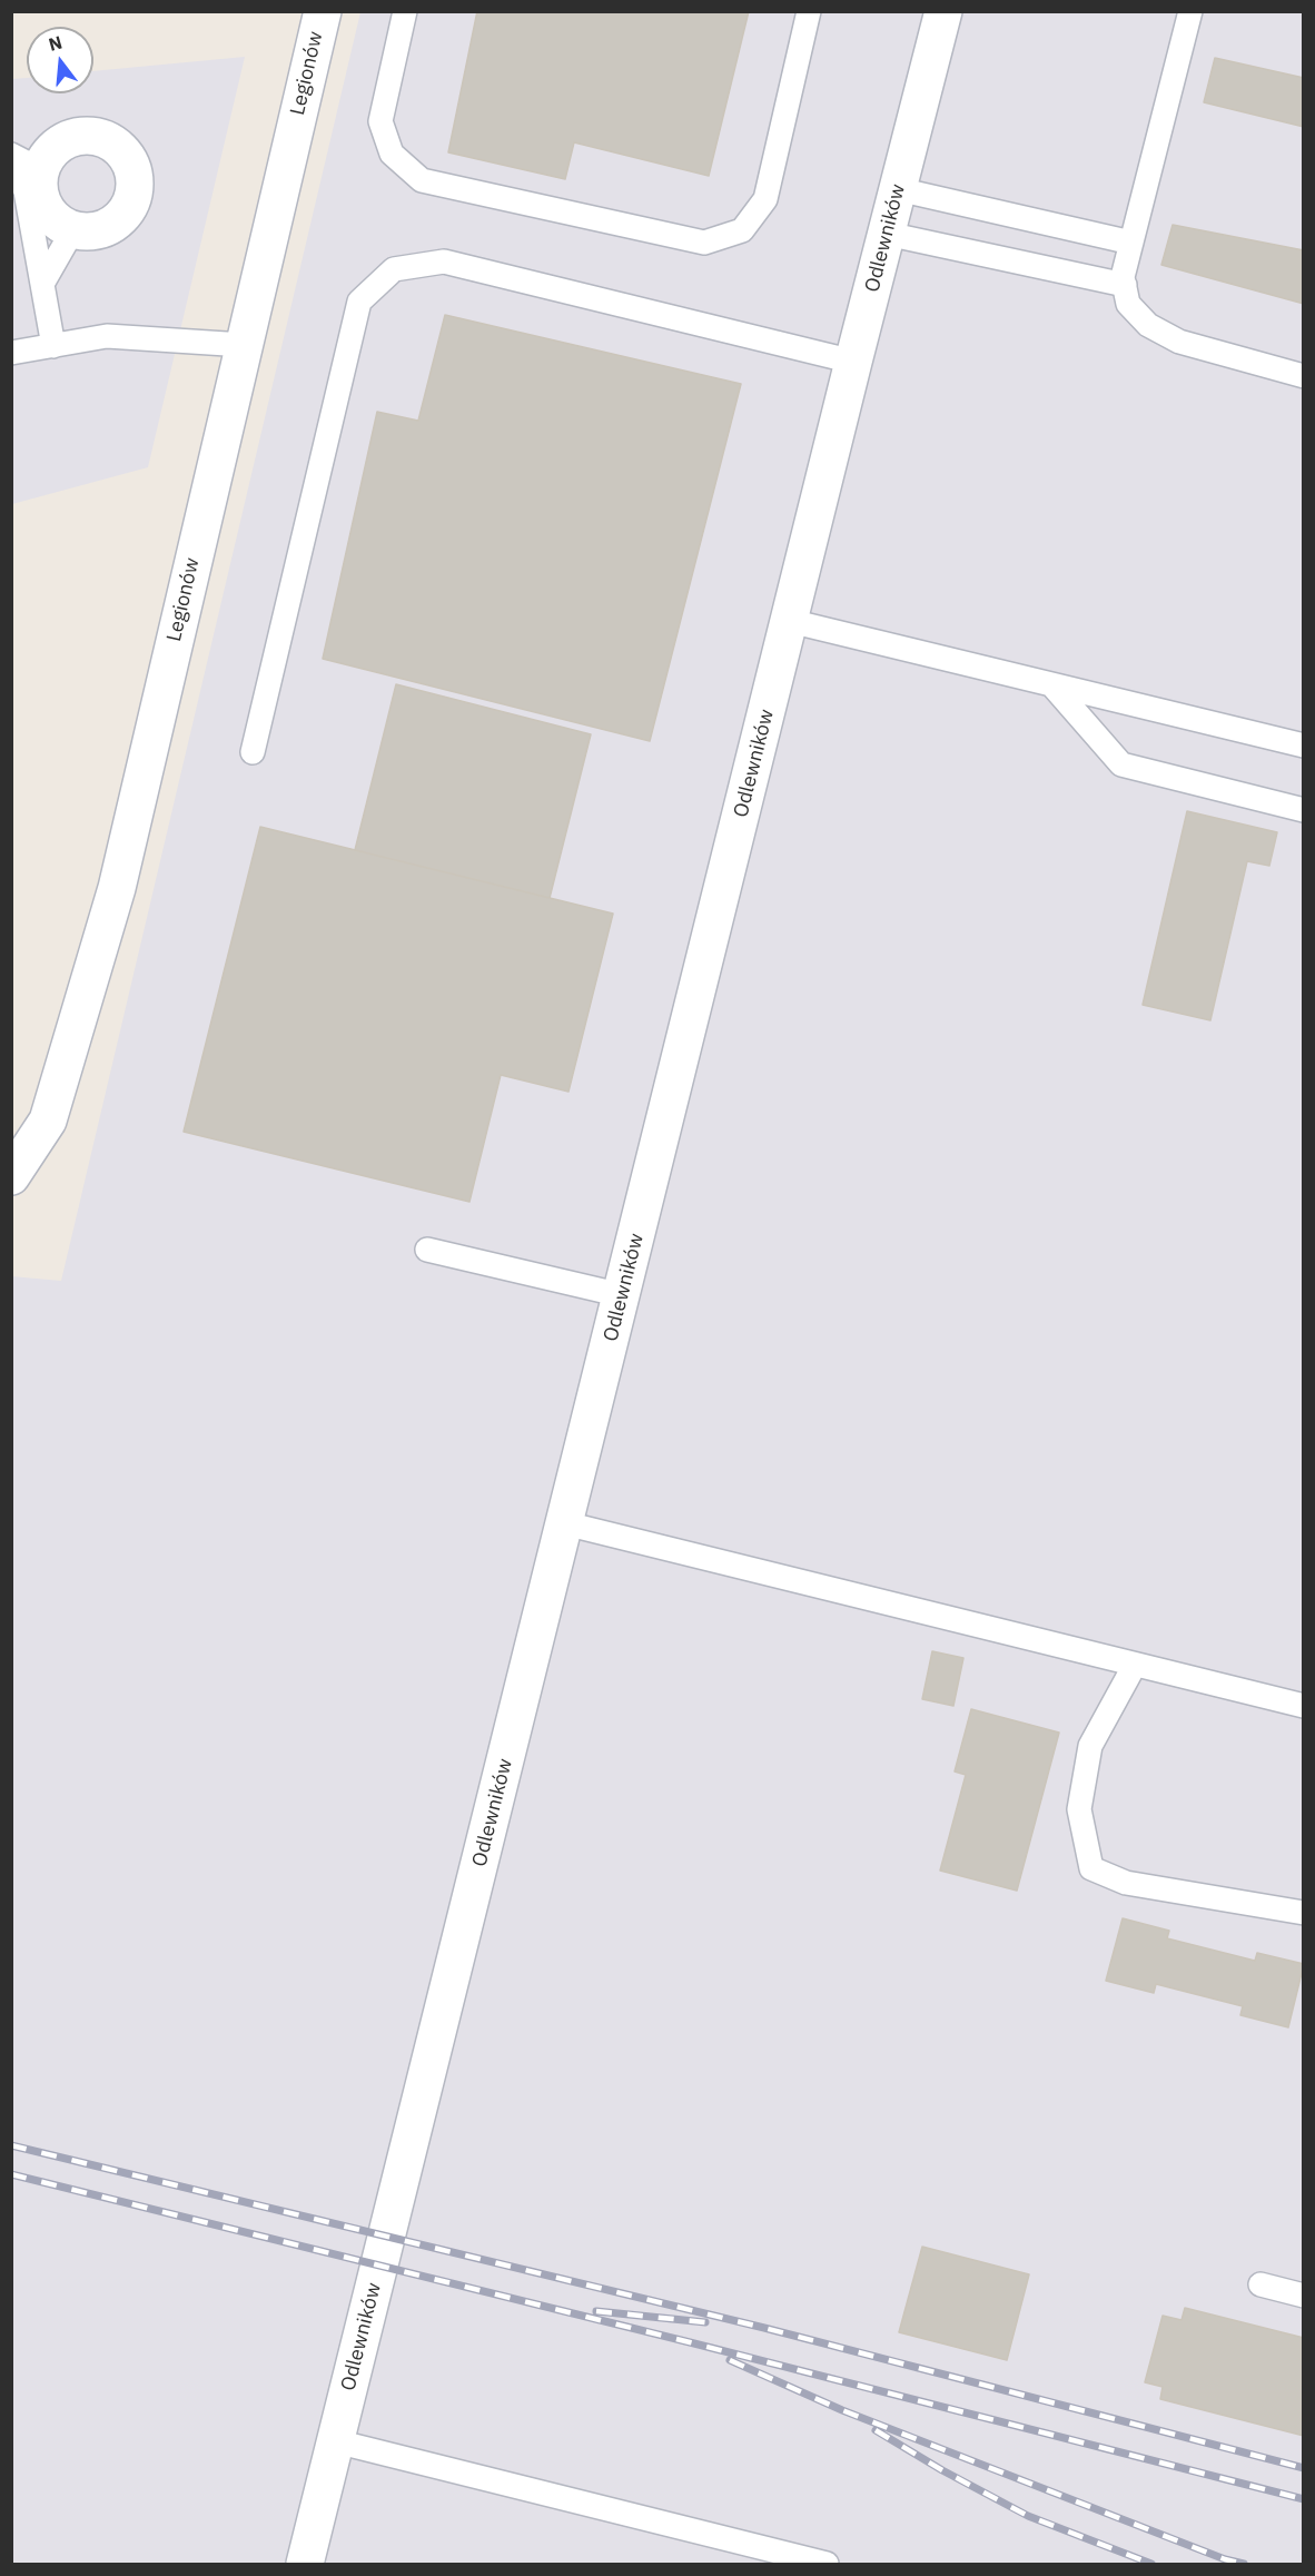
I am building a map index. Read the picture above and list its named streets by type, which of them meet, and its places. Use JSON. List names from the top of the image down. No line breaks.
{"streets":{"street":["Legionów","Odlewników"]},"north":"top"}
